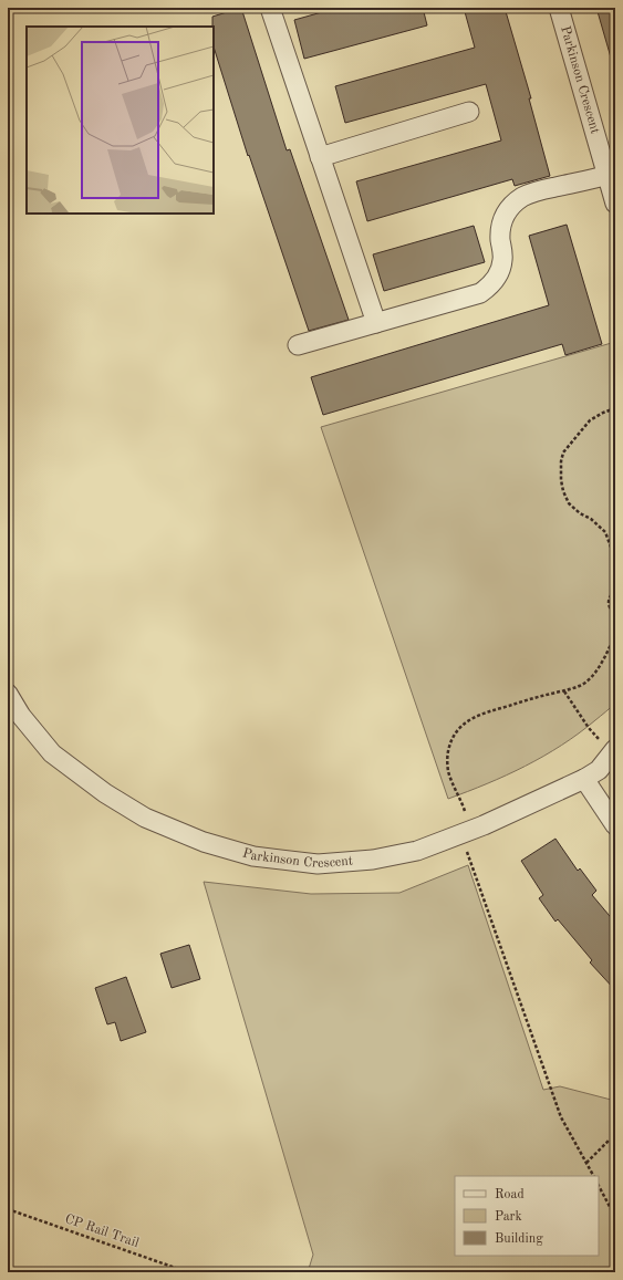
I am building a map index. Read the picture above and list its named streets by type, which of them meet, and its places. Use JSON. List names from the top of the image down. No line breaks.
{"streets":{"street":["Parkinson Crescent"],"path":["CP Rail Trail"]},"legend":["Road","Park","Building"]}
